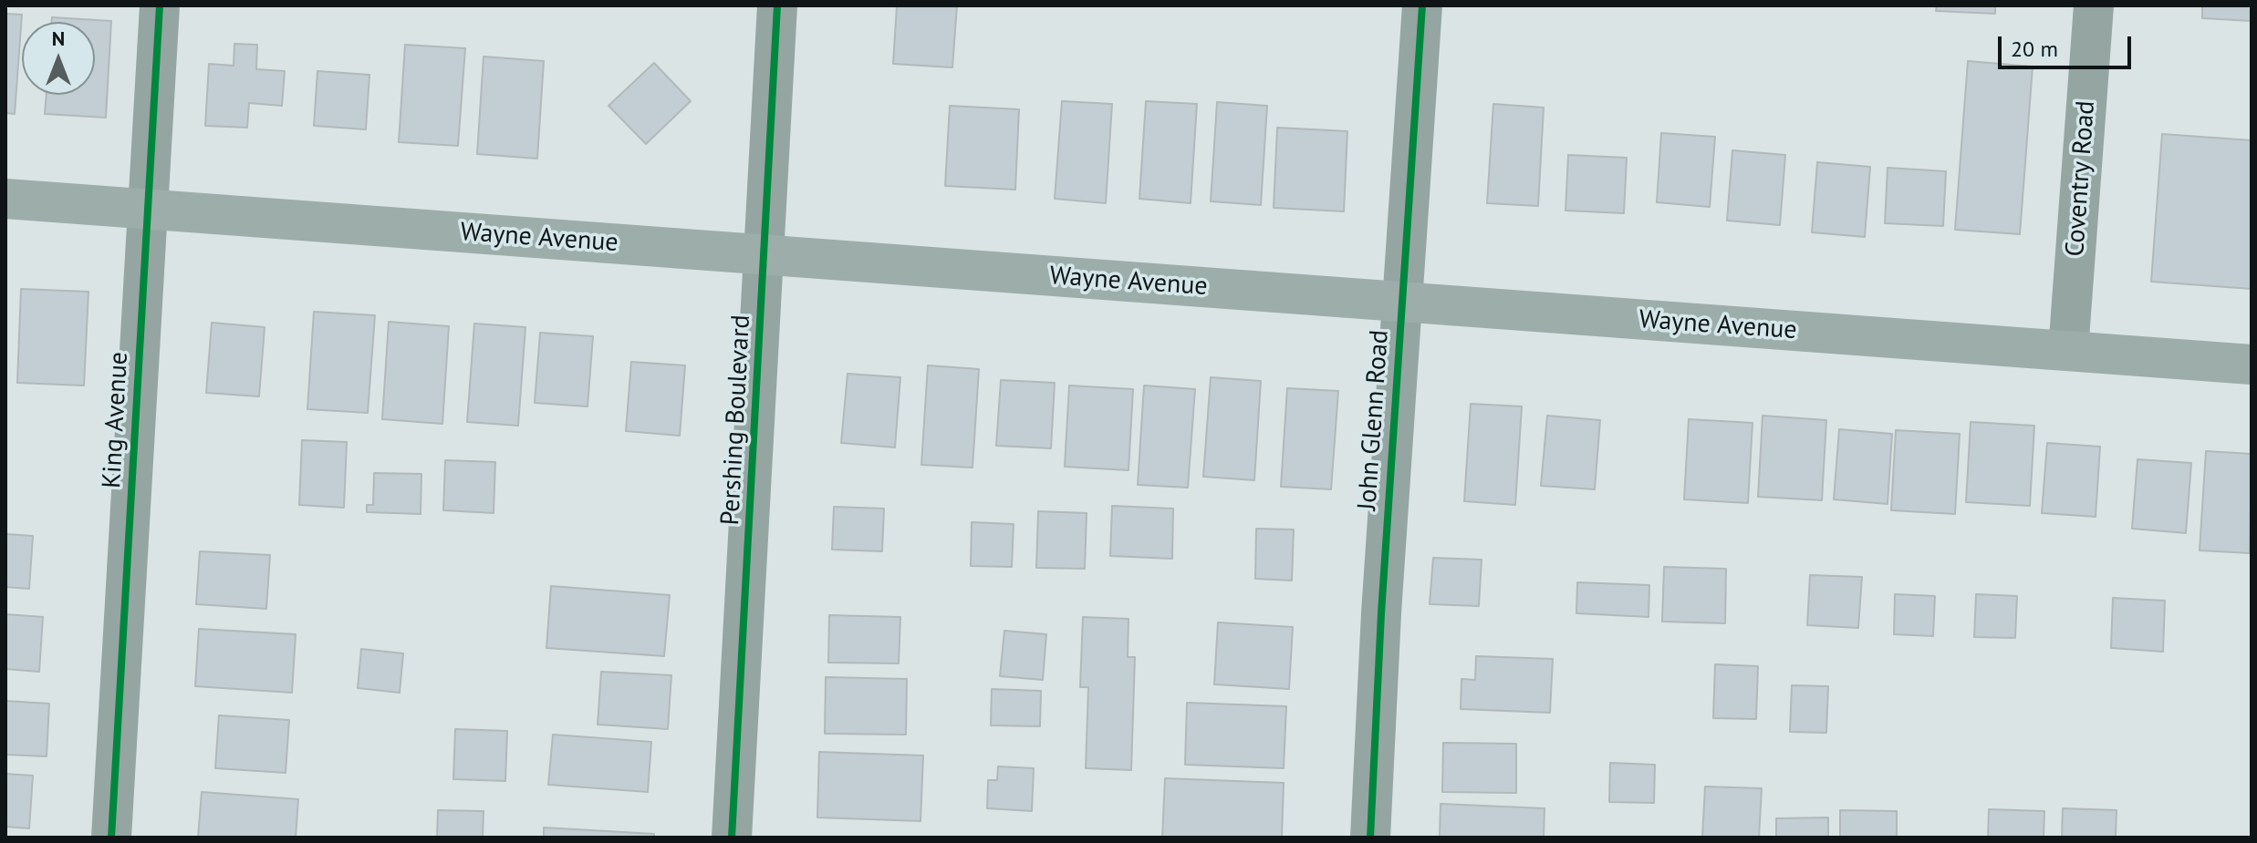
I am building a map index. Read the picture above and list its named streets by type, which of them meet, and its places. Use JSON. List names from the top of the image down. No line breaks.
{"streets":{"main road":["Wayne Avenue"],"street":["Coventry Road","King Avenue","Pershing Boulevard","John Glenn Road"]},"crossings":[["Coventry Road","Wayne Avenue"],["Wayne Avenue","King Avenue"],["Wayne Avenue","Pershing Boulevard"],["Wayne Avenue","John Glenn Road"]],"scale_bar":"20 m","north":"top"}
